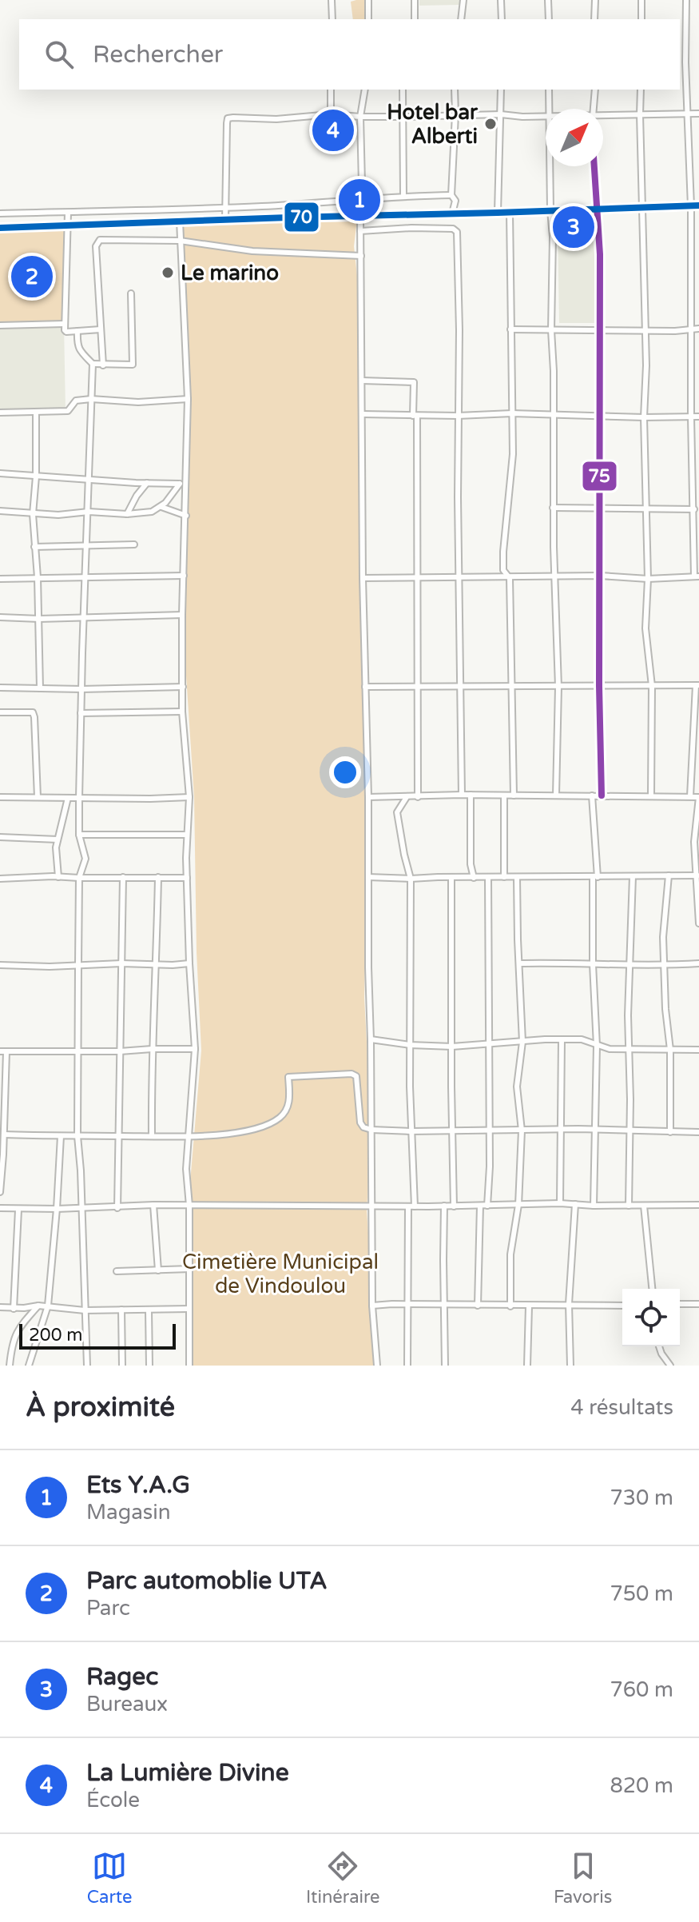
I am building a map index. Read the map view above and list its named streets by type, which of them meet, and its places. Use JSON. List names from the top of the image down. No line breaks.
{"parks":["Cimetière Municipal de Vindoulou"],"places":["Hotel bar Alberti","Le marino"],"lines":["transit line 75","transit line 70"],"scale_bar":"200 m","north":"top right","page":{"search":"Rechercher","pins":["4","1","3","2"],"scale":"200 m","heading":["À proximité","4 résultats"],"list":[{"mark":"1","name":"Ets Y.A.G","note":"Magasin","value":"730 m"},{"mark":"2","name":"Parc automoblie UTA","note":"Parc","value":"750 m"},{"mark":"3","name":"Ragec","note":"Bureaux","value":"760 m"},{"mark":"4","name":"La Lumière Divine","note":"École","value":"820 m"}],"nav":["Carte","Itinéraire","Favoris"]}}
